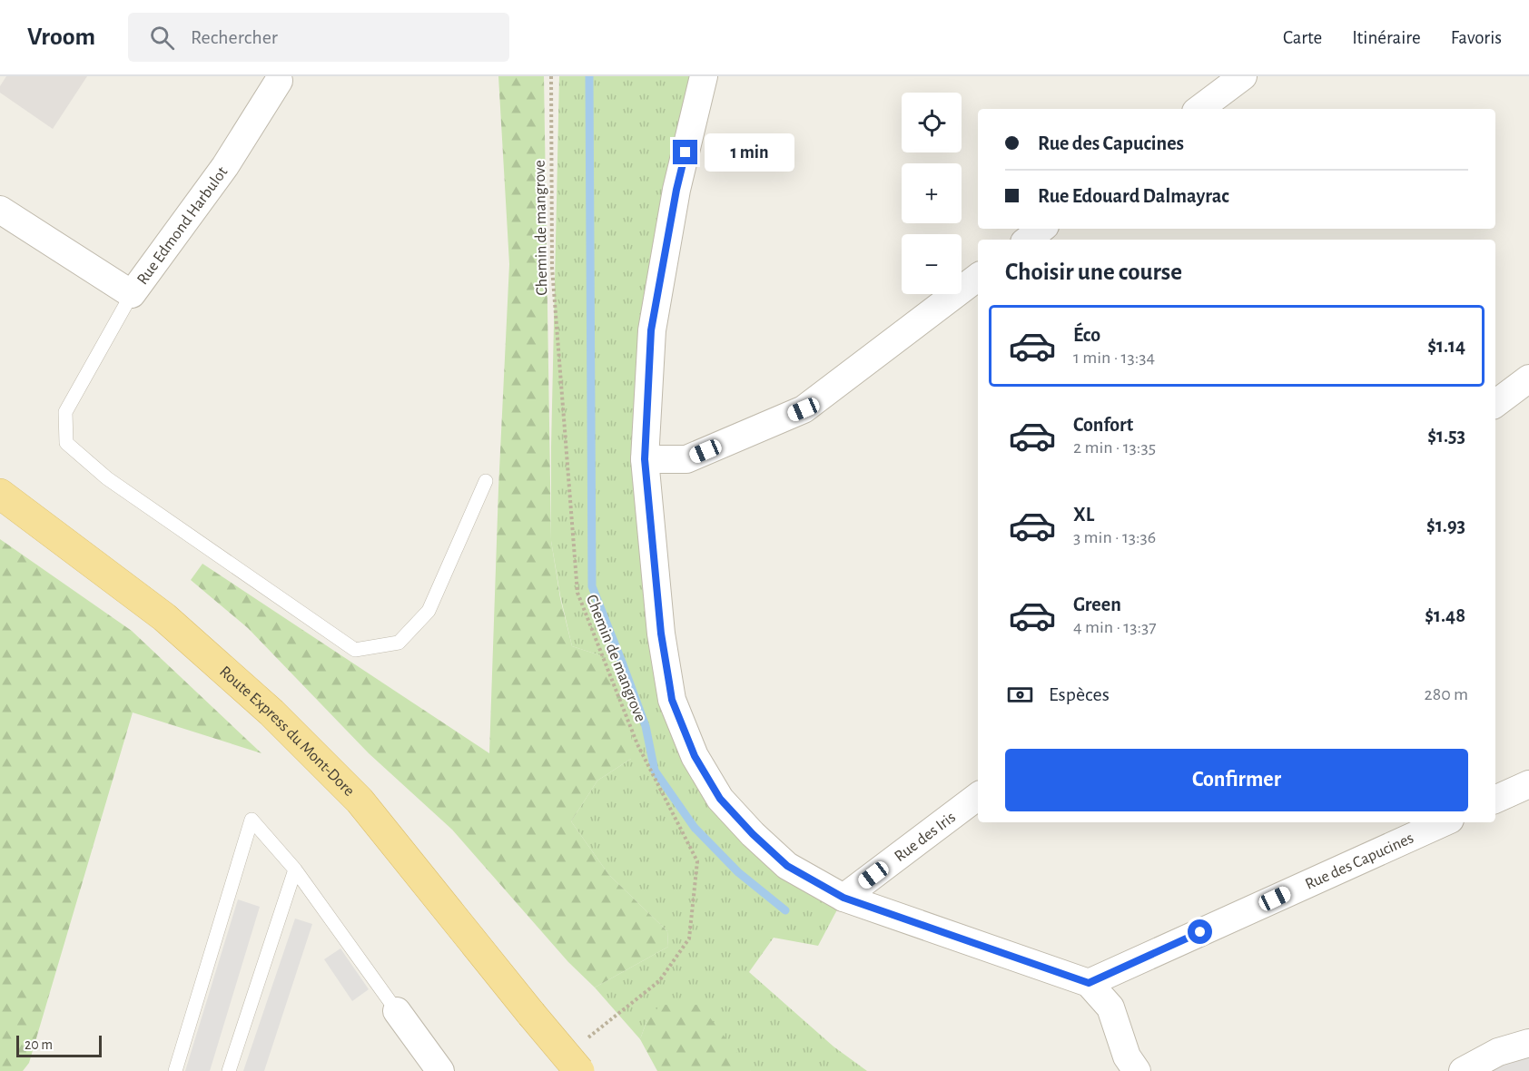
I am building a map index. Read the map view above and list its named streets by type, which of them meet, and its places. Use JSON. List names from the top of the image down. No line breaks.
{"streets":{"main road":["Route Express du Mont-Dore"],"street":["Rue Edmond Harbulot","Rue des Iris","Rue des Capucines"],"path":["Chemin de mangrove"]},"scale_bar":"20 m","page":{"header":"Vroom","search":"Rechercher","nav":["Carte","Itinéraire","Favoris"],"map_buttons":["+","−"],"banner":["Rue des Capucines","Rue Edouard Dalmayrac"],"bubble":"1 min","heading":"Choisir une course","list":[{"name":"Éco","note":"1 min · 13:34","value":"$1.14"},{"name":"Confort","note":"2 min · 13:35","value":"$1.53"},{"name":"XL","note":"3 min · 13:36","value":"$1.93"},{"name":"Green","note":"4 min · 13:37","value":"$1.48"}],"pay":["Espèces","280 m"],"buttons":"Confirmer","scale":"20 m"}}
